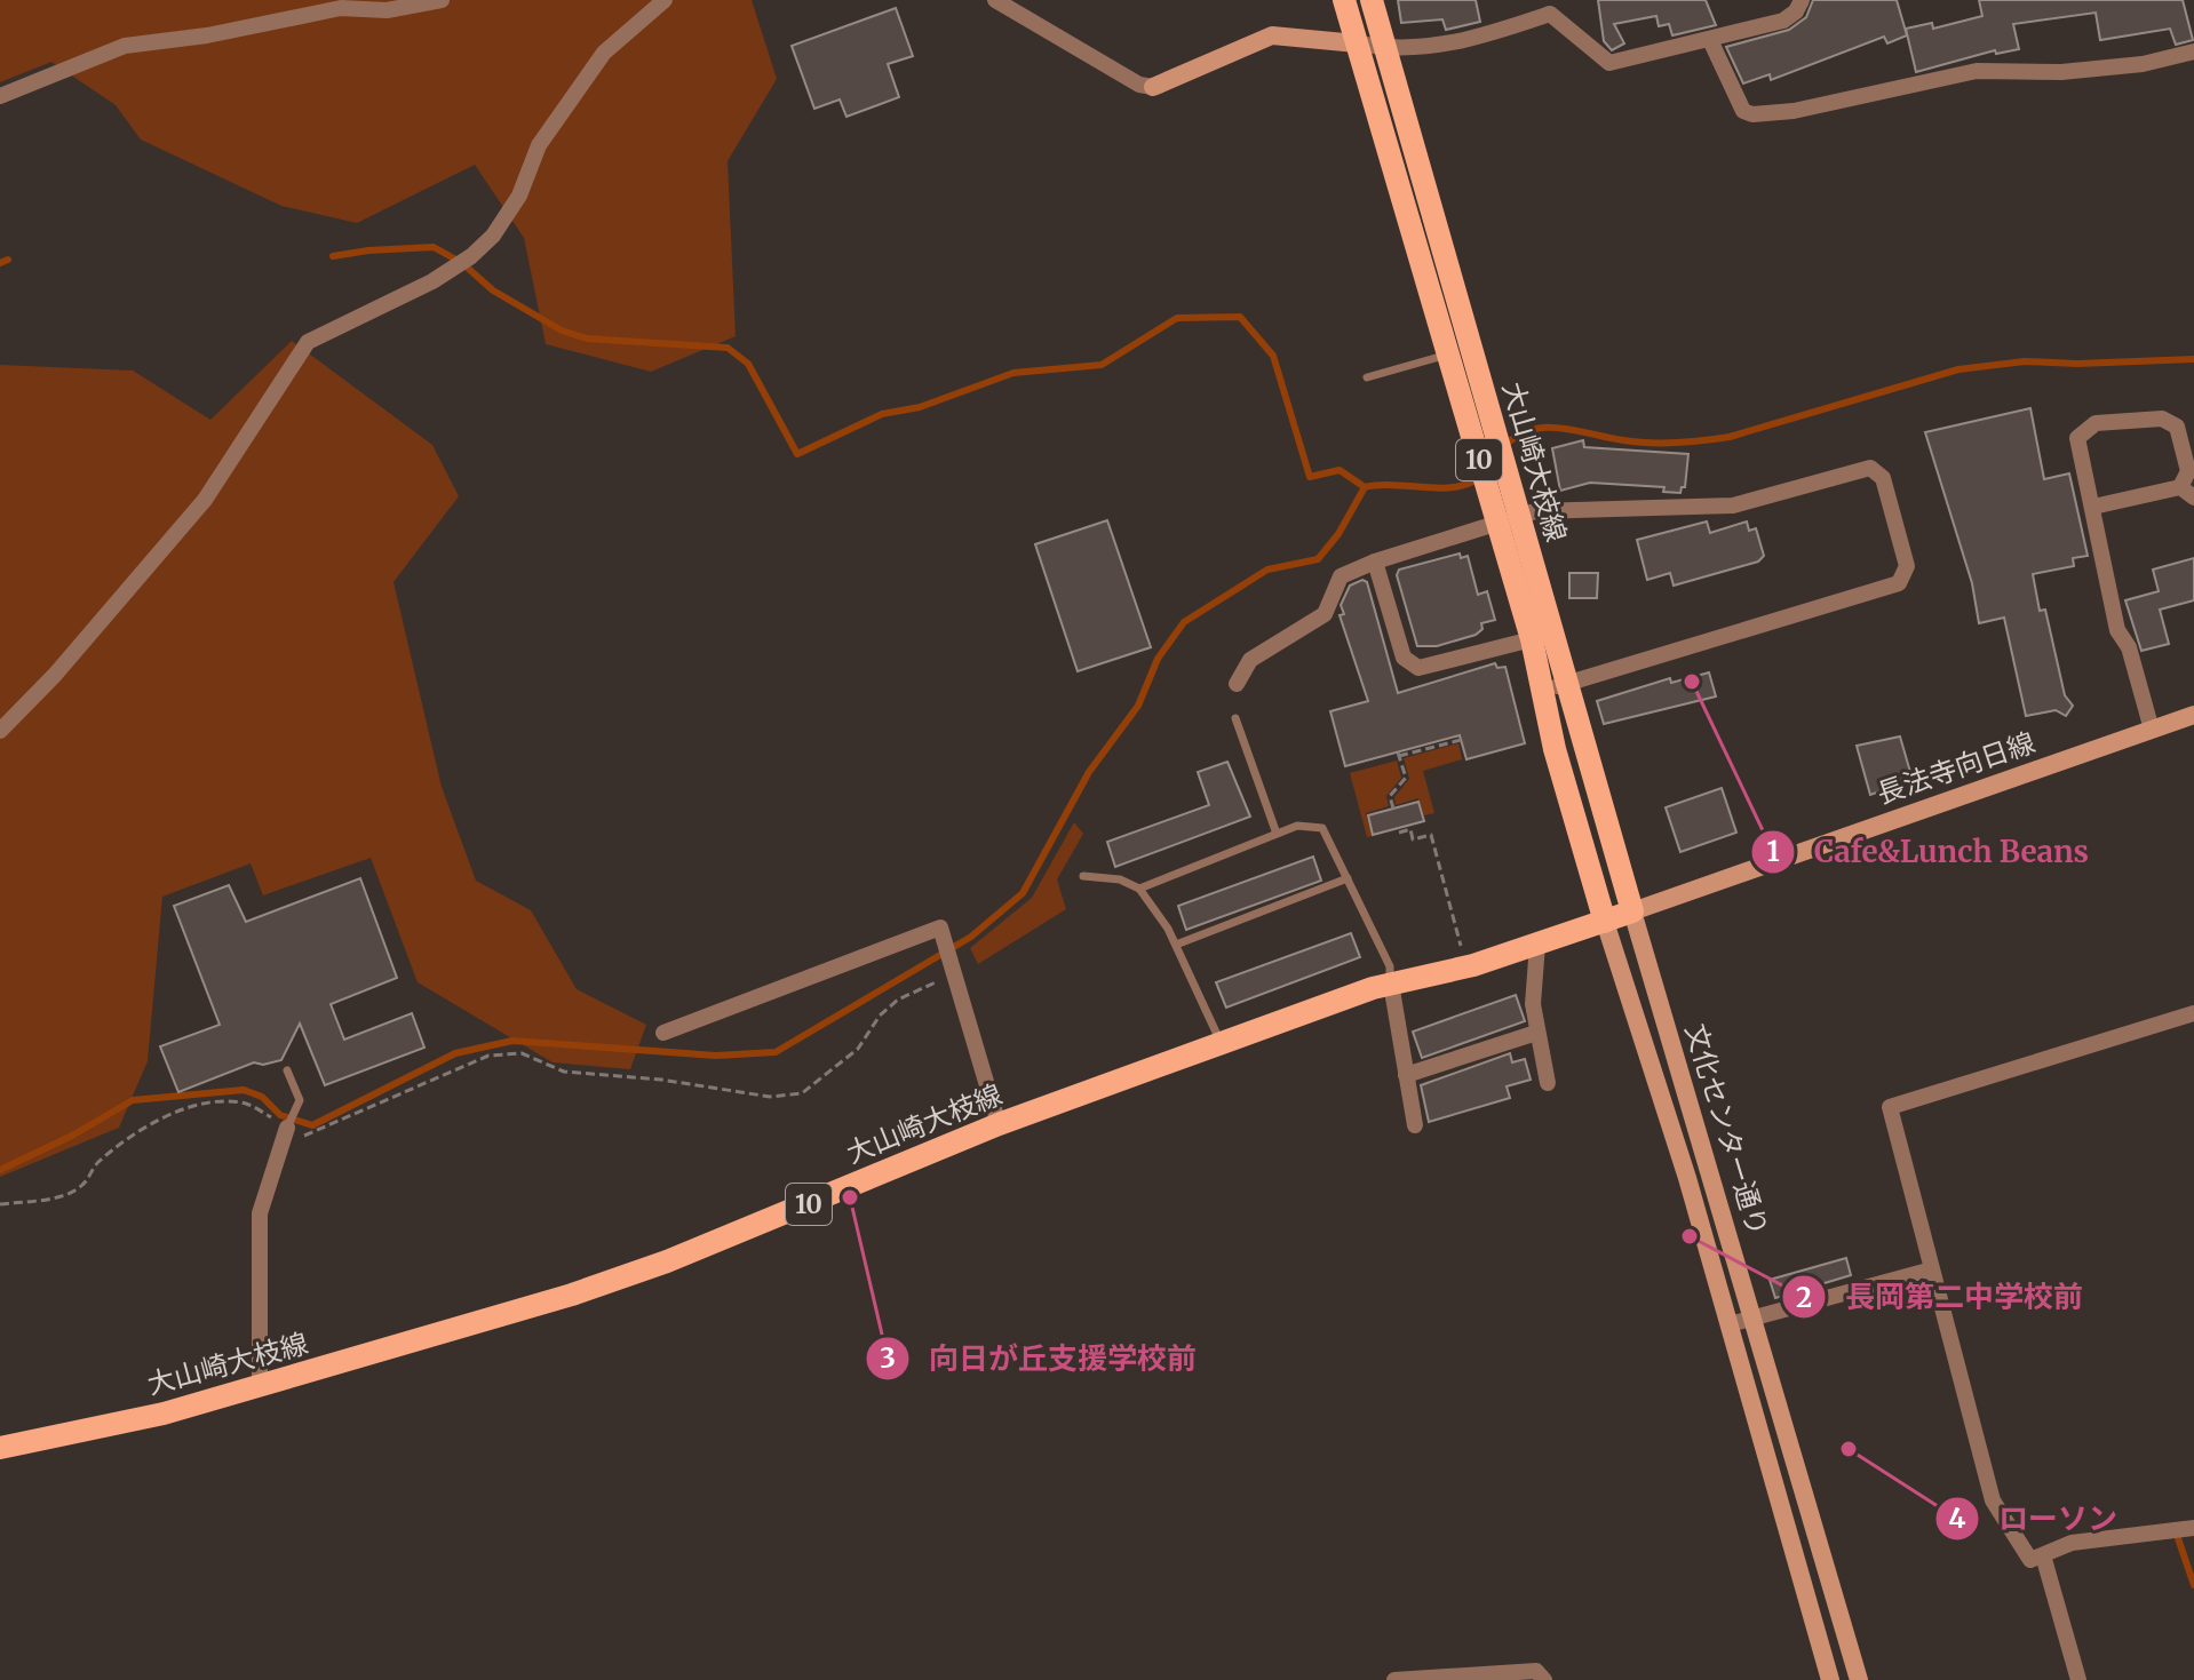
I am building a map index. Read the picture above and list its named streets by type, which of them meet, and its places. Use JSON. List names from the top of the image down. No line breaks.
{"streets":{"main road":["10","大山崎大枝線"],"street":["長法寺向日線","文化センター通り"]},"crossings":[["大山崎大枝線","長法寺向日線"],["大山崎大枝線","文化センター通り"],["長法寺向日線","文化センター通り"]],"places":["Cafe&Lunch Beans","向日が丘支援学校前","長岡第二中学校前","ローソン"]}
